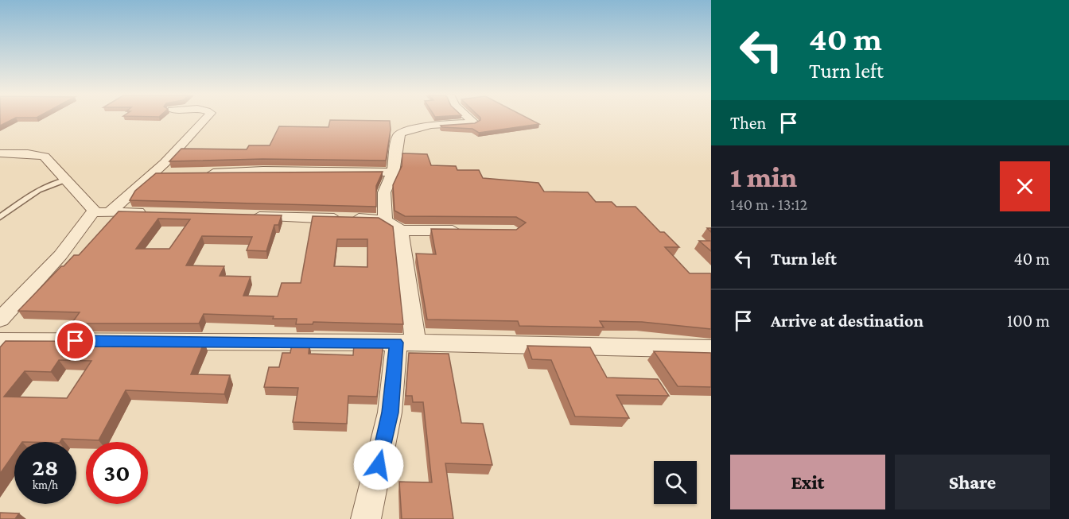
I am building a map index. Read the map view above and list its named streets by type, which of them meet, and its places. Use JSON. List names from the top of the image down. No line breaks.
{"page":{"turn":["40 m","Turn left"],"then":"Then","heading":["1 min","140 m · 13:12"],"list":[{"name":"Turn left","value":"40 m"},{"name":"Arrive at destination","value":"100 m"}],"speed":"28 km/h","limit":"30","buttons":["Exit","Share"]}}
